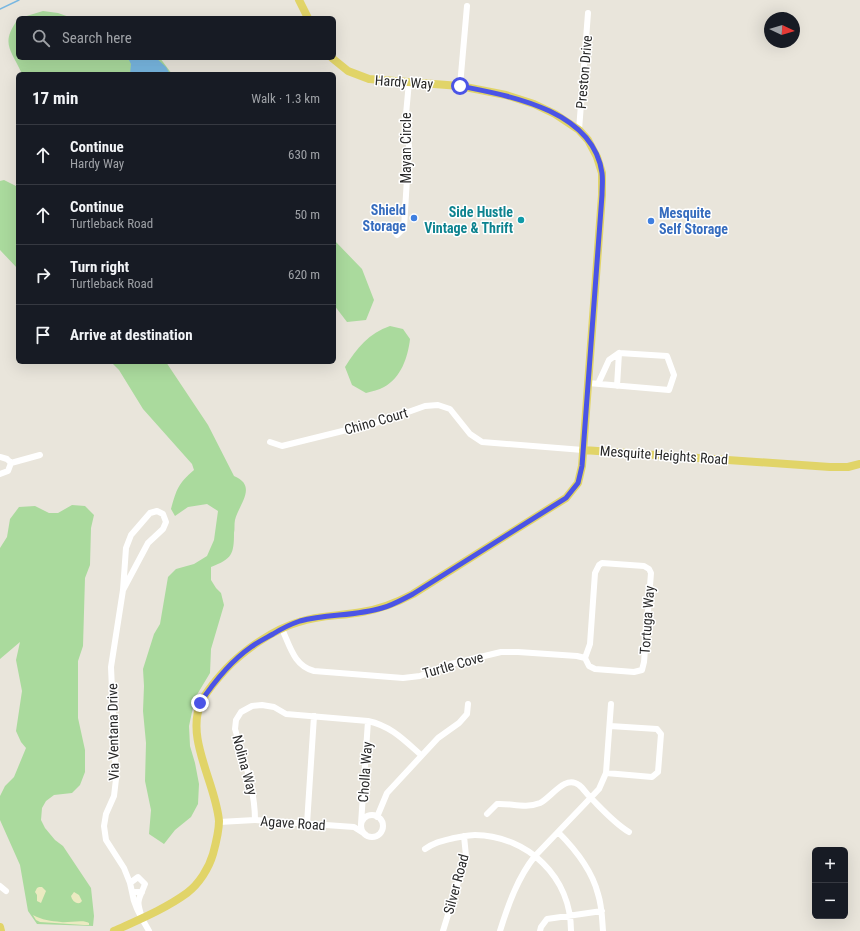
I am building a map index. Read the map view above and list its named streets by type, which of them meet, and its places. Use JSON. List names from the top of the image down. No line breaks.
{"streets":{"main road":["Hardy Way","Mesquite Heights Road"],"street":["Preston Drive","Mayan Circle","Chino Court","Tortuga Way","Turtle Cove","Via Ventana Drive","Nolina Way","Cholla Way","Agave Road","Silver Road"]},"crossings":[["Preston Drive","Hardy Way"],["Hardy Way","Mayan Circle"],["Hardy Way","Mesquite Heights Road"],["Hardy Way","Turtle Cove"],["Hardy Way","Agave Road"],["Chino Court","Mesquite Heights Road"],["Tortuga Way","Turtle Cove"],["Nolina Way","Agave Road"],["Cholla Way","Agave Road"]],"places":["Shield Storage","Side Hustle Vintage & Thrift","Mesquite Self Storage"],"north":"right","page":{"search":"Search here","heading":["17 min","Walk · 1.3 km"],"list":[["Continue","Hardy Way","630 m"],["Continue","Turtleback Road","50 m"],["Turn right","Turtleback Road","620 m"],"Arrive at destination"],"map_buttons":["+","−"]}}
